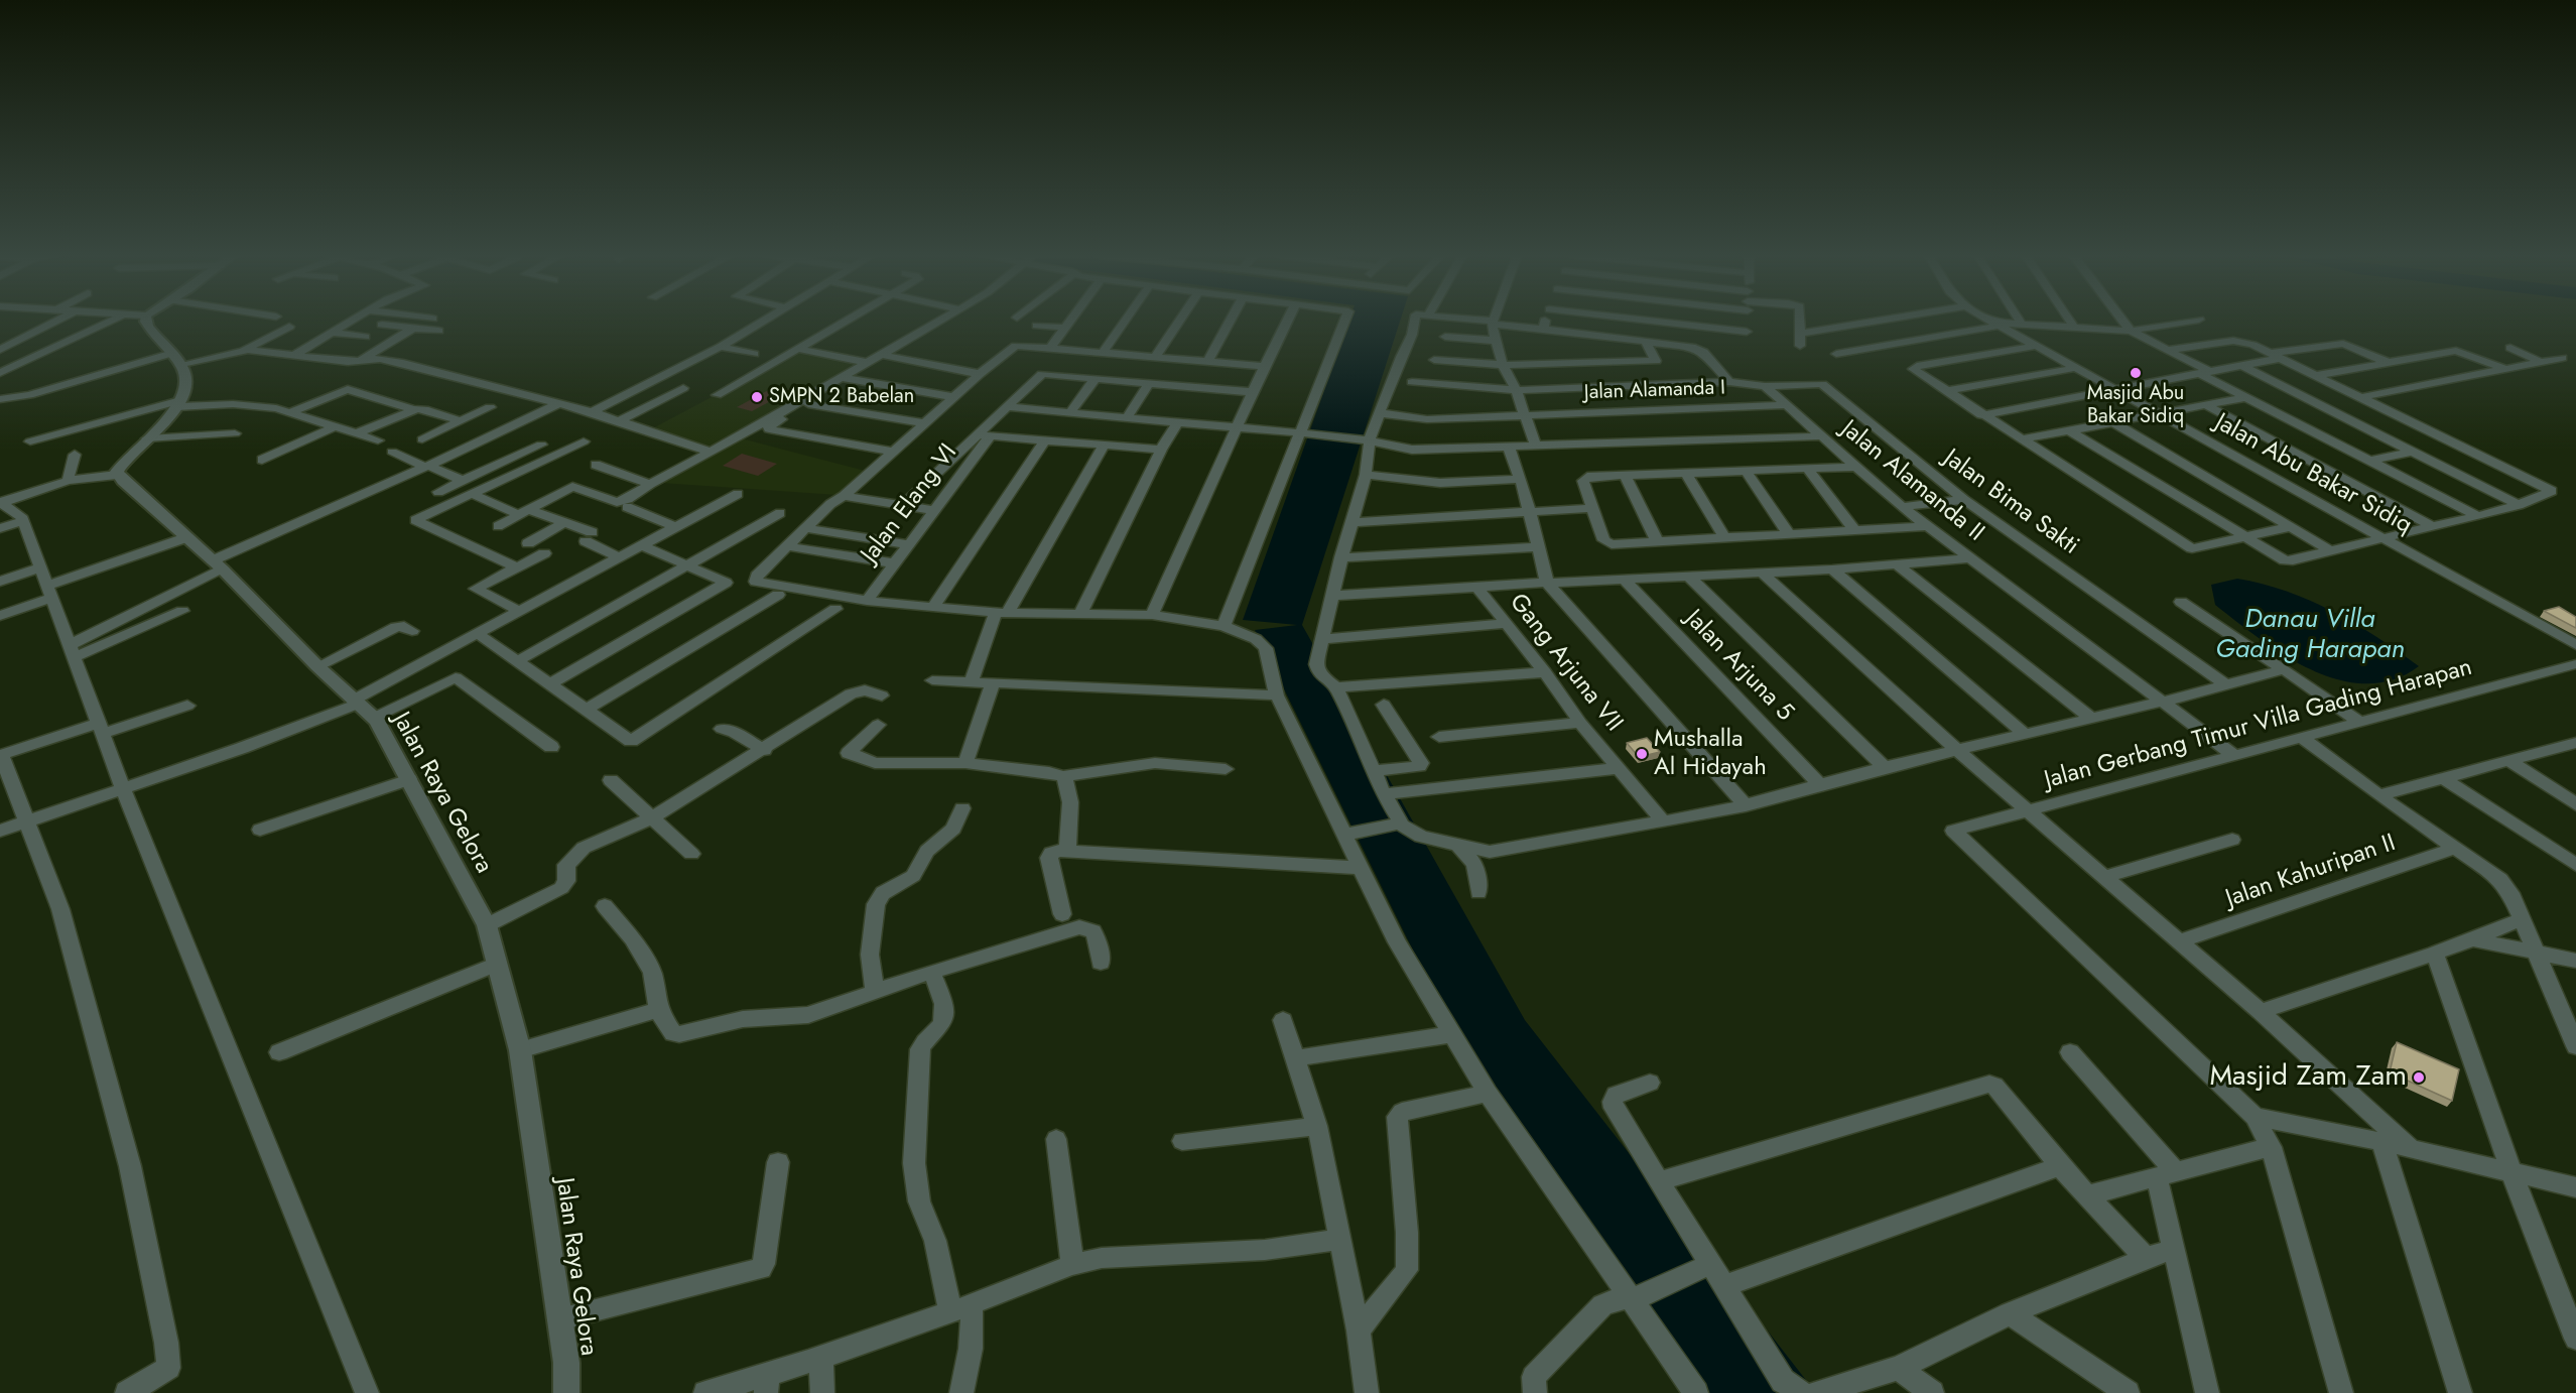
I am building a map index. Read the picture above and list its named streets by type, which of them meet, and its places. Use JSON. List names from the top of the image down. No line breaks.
{"streets":{"street":["Jalan Alamanda I","Jalan Abu Bakar Sidiq","Jalan Alamanda II","Jalan Bima Sakti","Jalan Elang VI","Gang Arjuna VII","Jalan Arjuna 5","Jalan Gerbang Timur Villa Gading Harapan","Jalan Raya Gelora","Jalan Kahuripan II"]},"crossings":[["Jalan Alamanda I","Jalan Alamanda II"],["Jalan Alamanda II","Jalan Bima Sakti"],["Jalan Alamanda II","Jalan Gerbang Timur Villa Gading Harapan"]],"water":["Danau Villa Gading Harapan"],"places":["Masjid Abu Bakar Sidiq","SMPN 2 Babelan","Mushalla Al Hidayah","Masjid Zam Zam"]}
